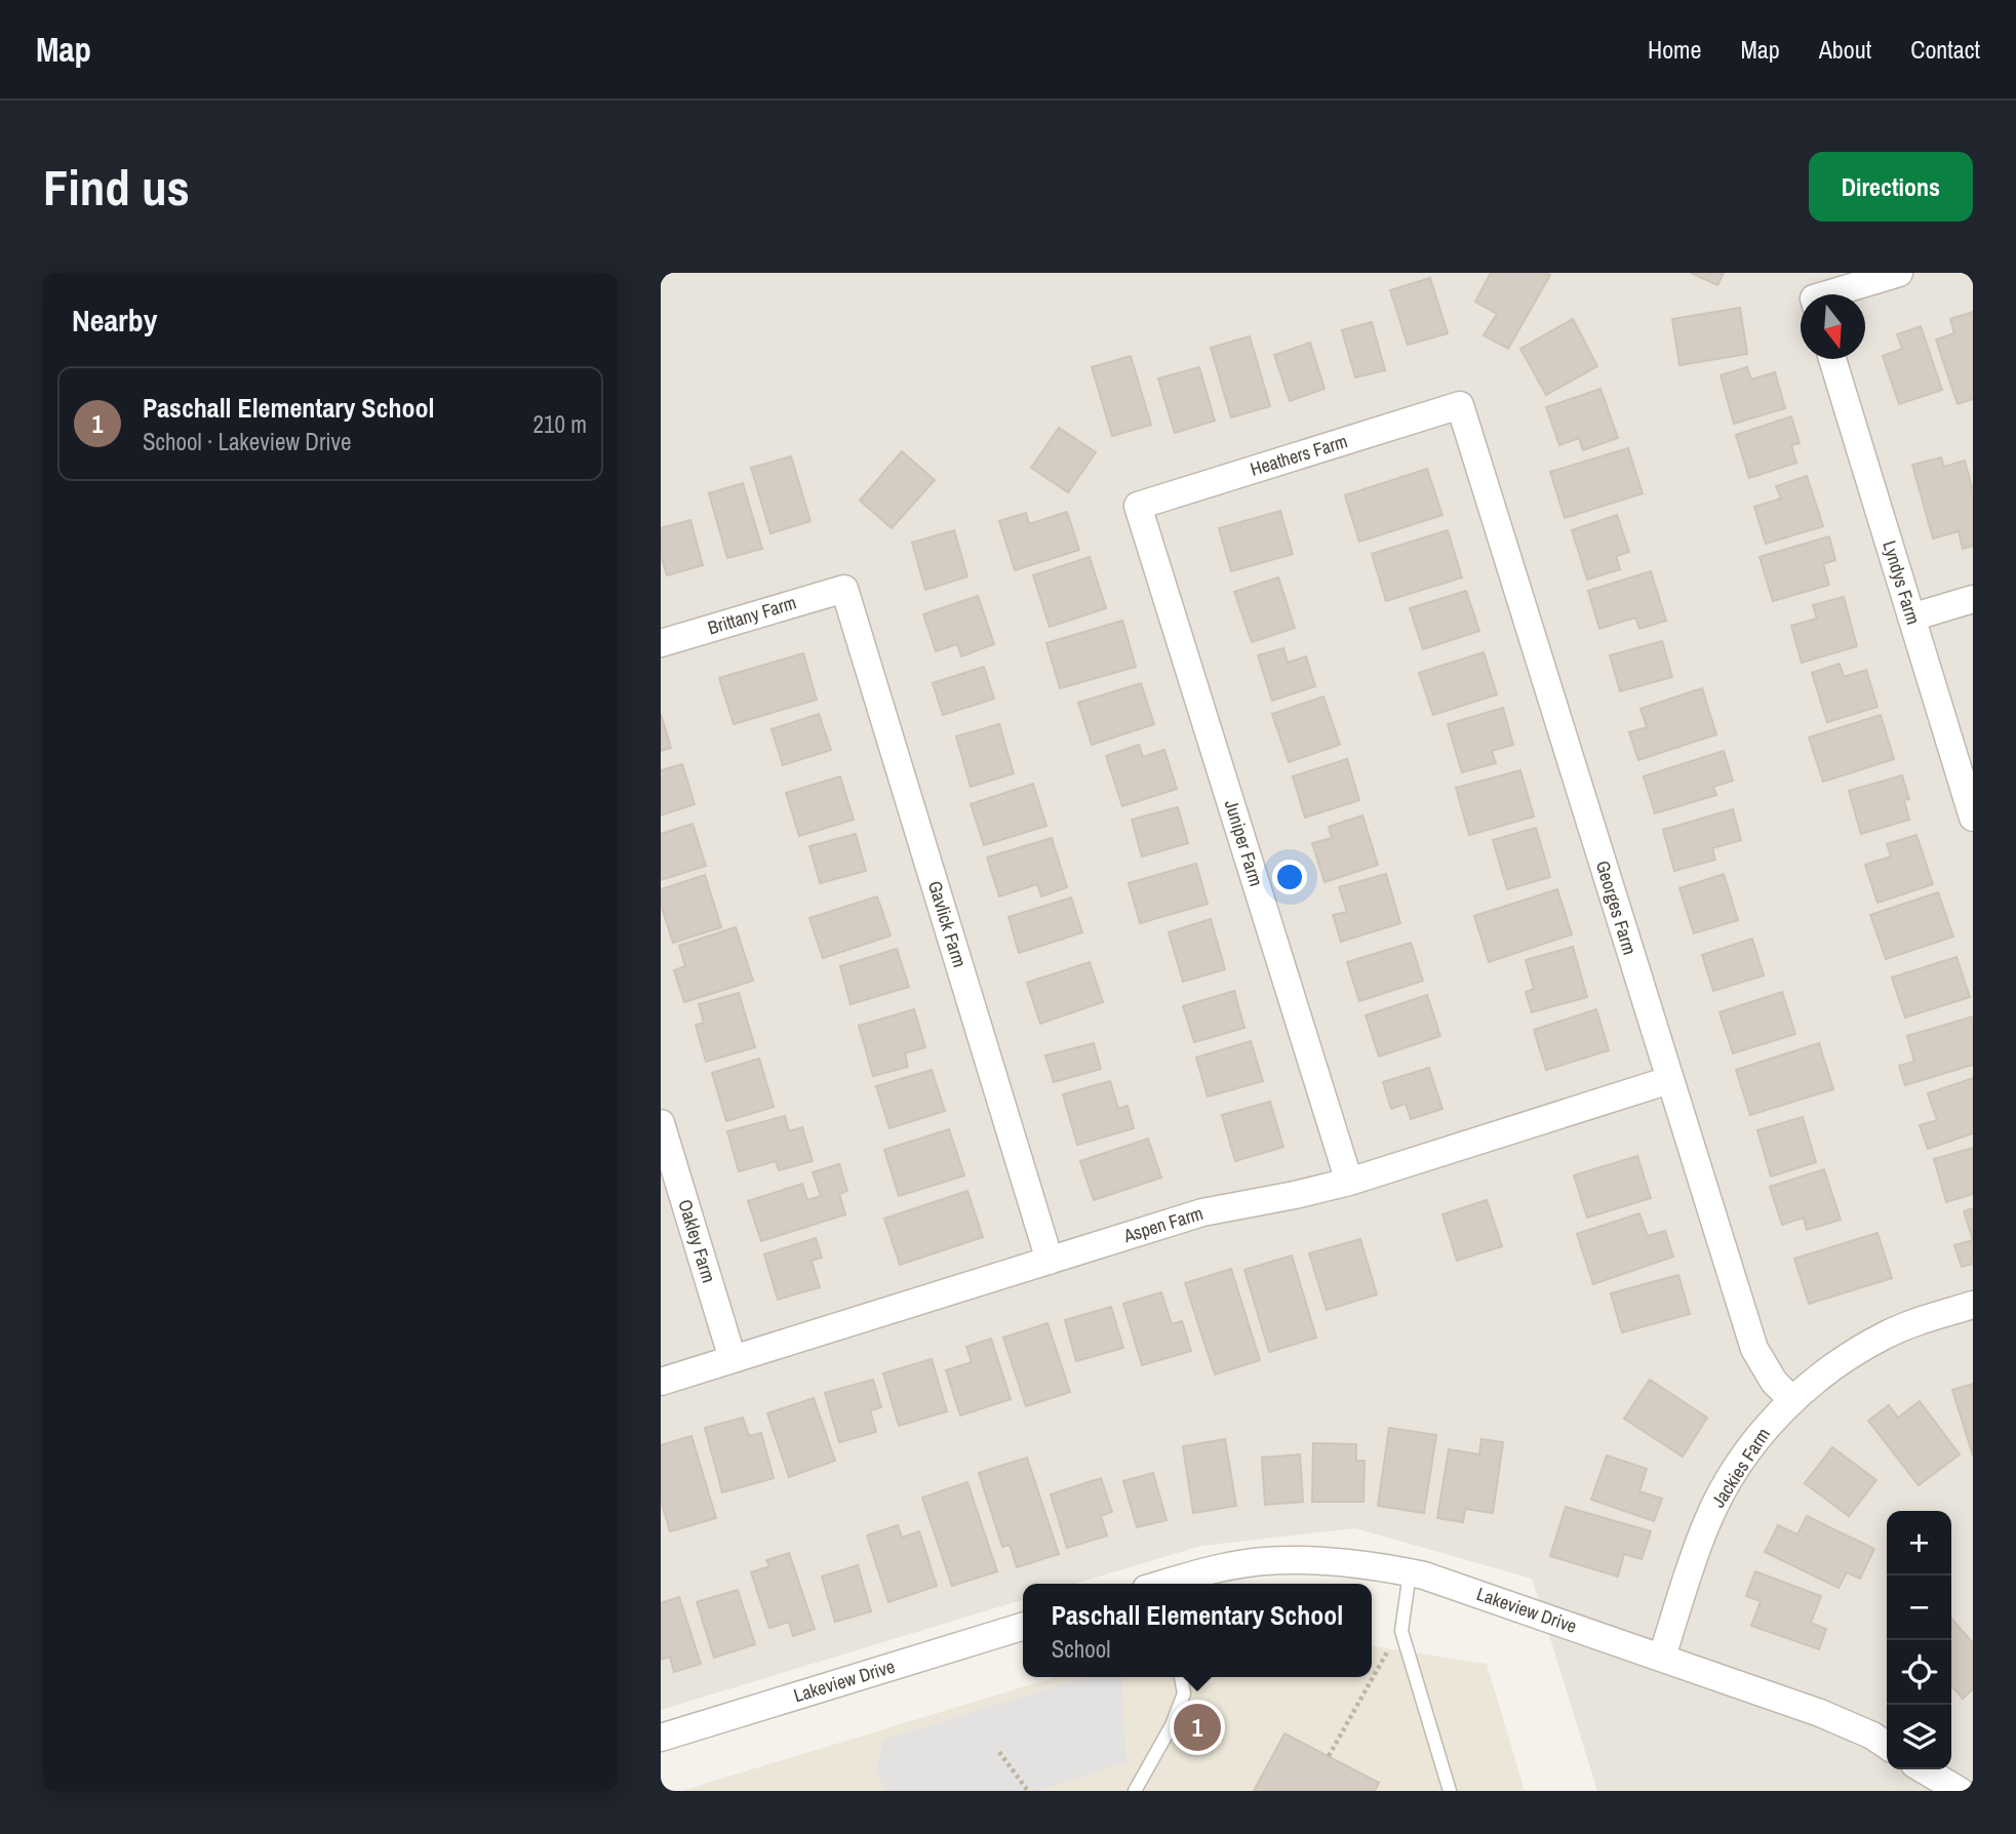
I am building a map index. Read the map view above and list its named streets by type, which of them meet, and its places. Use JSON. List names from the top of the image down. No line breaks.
{"streets":{"street":["Heathers Farm","Lyndys Farm","Brittany Farm","Juniper Farm","Georges Farm","Gavlick Farm","Aspen Farm","Oakley Farm","Jackies Farm","Lakeview Drive"]},"crossings":[["Heathers Farm","Juniper Farm"],["Heathers Farm","Georges Farm"],["Brittany Farm","Gavlick Farm"],["Juniper Farm","Aspen Farm"],["Georges Farm","Aspen Farm"],["Georges Farm","Jackies Farm"],["Gavlick Farm","Aspen Farm"],["Aspen Farm","Oakley Farm"],["Jackies Farm","Lakeview Drive"]],"north":"bottom","page":{"header":"Map","nav":["Home","Map","About","Contact"],"buttons":"Directions","title":"Find us","heading":"Nearby","list":[{"mark":"1","name":"Paschall Elementary School","note":"School · Lakeview Drive","value":"210 m"}],"map_buttons":["+","−"],"popup":["Paschall Elementary School","School"],"pins":"1"}}
